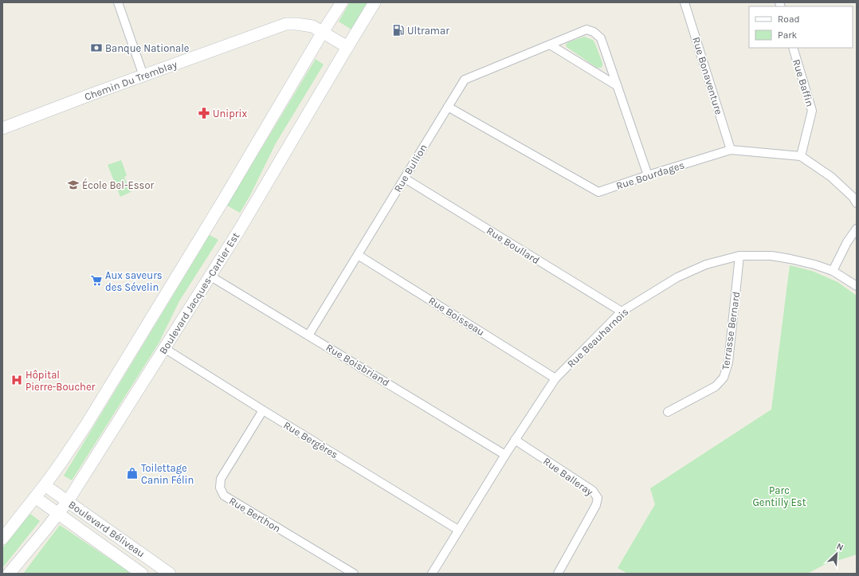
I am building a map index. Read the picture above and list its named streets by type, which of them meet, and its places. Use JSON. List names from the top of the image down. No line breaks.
{"streets":{"main road":["Chemin Du Tremblay","Boulevard Jacques-Cartier Est","Boulevard Béliveau"],"street":["Rue Bonaventure","Rue Baffin","Rue Bullion","Rue Bourdages","Rue Boullard","Rue Boisseau","Terrasse Bernard","Rue Beauharnois","Rue Boisbriand","Rue Bergères","Rue Balleray","Rue Berthon"]},"crossings":[["Rue Bonaventure","Rue Bourdages"],["Chemin Du Tremblay","Boulevard Jacques-Cartier Est"],["Rue Baffin","Rue Bourdages"],["Rue Bullion","Rue Bourdages"],["Rue Bullion","Rue Boullard"],["Rue Bullion","Rue Boisseau"],["Rue Bullion","Rue Boisbriand"],["Rue Boullard","Rue Beauharnois"],["Boulevard Jacques-Cartier Est","Rue Boisbriand"],["Boulevard Jacques-Cartier Est","Rue Bergères"],["Boulevard Jacques-Cartier Est","Boulevard Béliveau"],["Rue Boisseau","Rue Beauharnois"],["Terrasse Bernard","Rue Beauharnois"],["Rue Beauharnois","Rue Boisbriand"],["Rue Beauharnois","Rue Bergères"],["Rue Beauharnois","Rue Balleray"],["Rue Bergères","Rue Berthon"]],"parks":["Parc Gentilly Est"],"places":{"fuel station":["Ultramar"],"bank":["Banque Nationale"],"pharmacy":["Uniprix"],"school or university":["École Bel-Essor"],"supermarket":["Aux saveurs des Sévelin"],"hospital":["Hôpital Pierre-Boucher"],"shop":["Toilettage Canin Félin"]},"legend":["Road","Park"],"north":"top right"}
